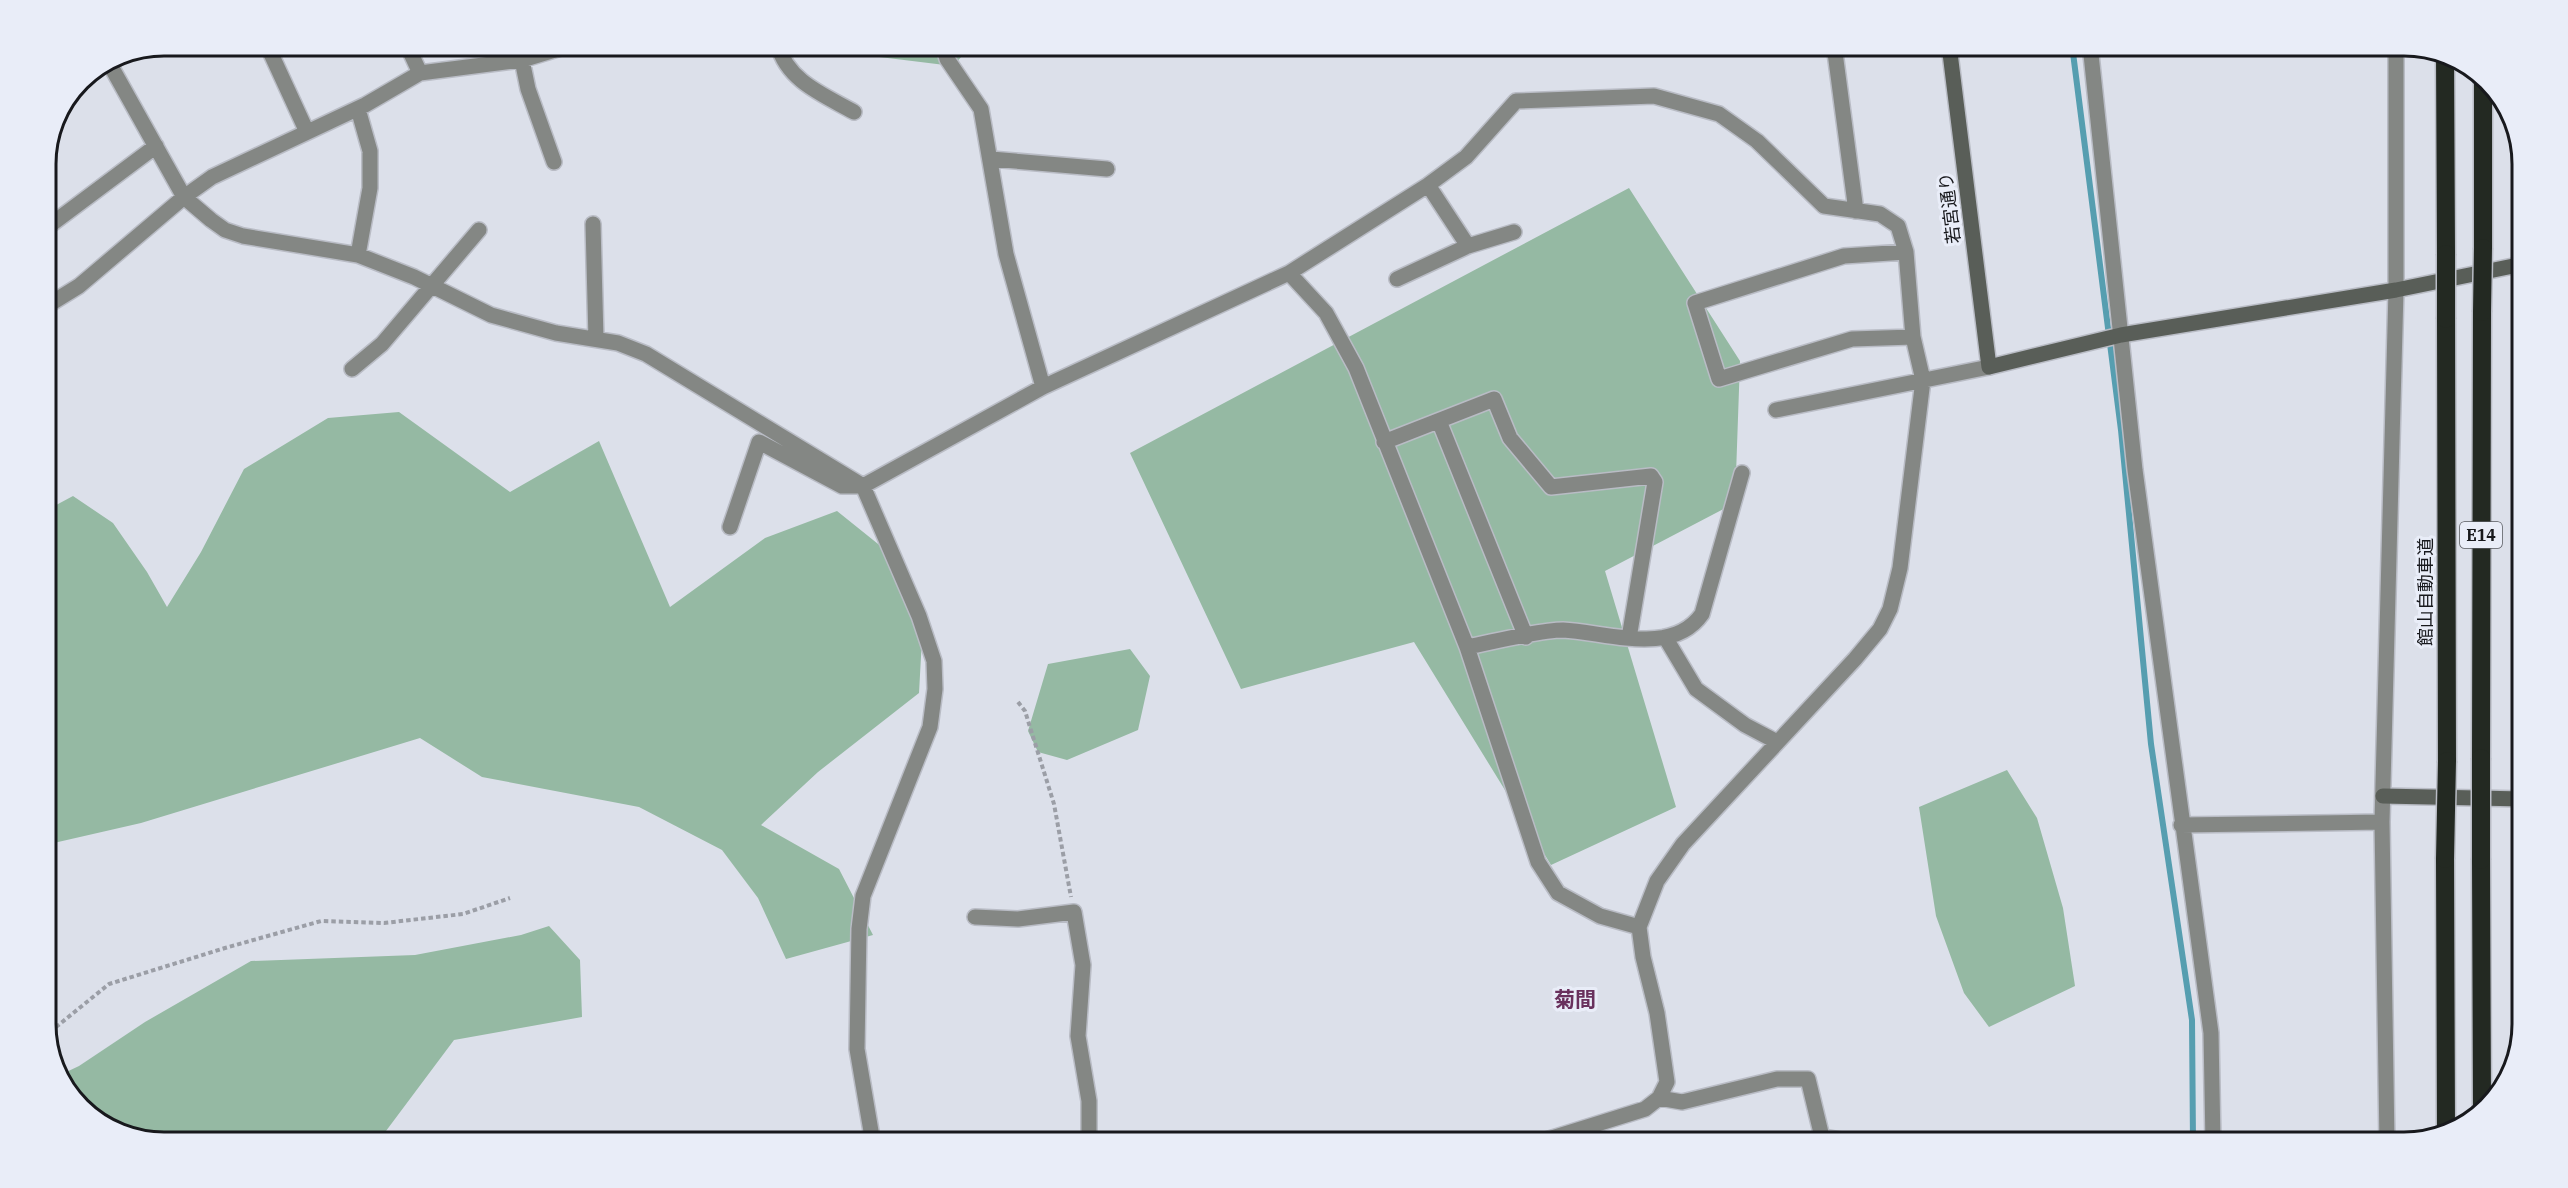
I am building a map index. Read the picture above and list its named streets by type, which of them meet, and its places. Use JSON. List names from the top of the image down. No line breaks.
{"streets":{"highway":["E14","館山自動車道"],"street":["若宮通り"]},"districts":["菊間"]}
